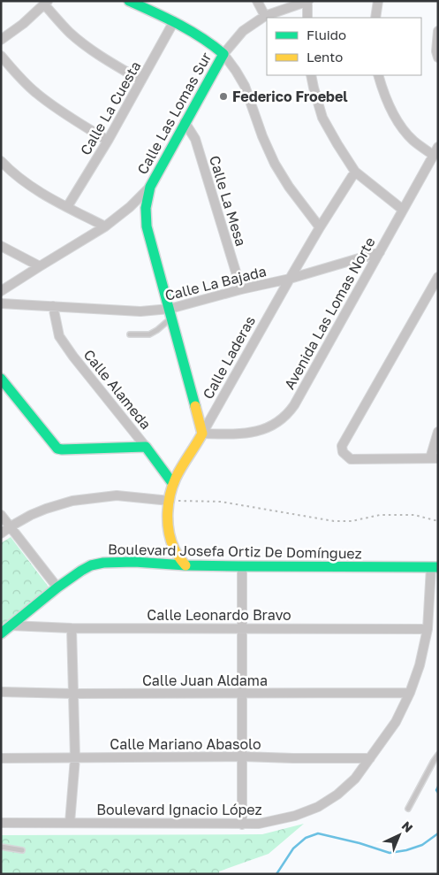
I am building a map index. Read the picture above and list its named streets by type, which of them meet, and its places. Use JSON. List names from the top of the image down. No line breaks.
{"streets":{"street":["Calle La Cuesta","Calle Las Lomas Sur","Calle La Mesa","Calle La Bajada","Avenida Las Lomas Norte","Calle Laderas","Calle Alameda","Boulevard Josefa Ortiz De Domínguez","Calle Leonardo Bravo","Calle Juan Aldama","Calle Mariano Abasolo","Boulevard Ignacio López"]},"crossings":[["Calle Las Lomas Sur","Calle La Mesa"],["Calle La Mesa","Calle La Bajada"],["Calle La Bajada","Avenida Las Lomas Norte"],["Calle La Bajada","Calle Laderas"],["Calle La Bajada","Calle Alameda"],["Avenida Las Lomas Norte","Calle Laderas"],["Calle Laderas","Calle Alameda"],["Calle Laderas","Boulevard Josefa Ortiz De Domínguez"],["Boulevard Josefa Ortiz De Domínguez","Calle Leonardo Bravo"],["Boulevard Josefa Ortiz De Domínguez","Boulevard Ignacio López"],["Calle Leonardo Bravo","Boulevard Ignacio López"],["Calle Juan Aldama","Boulevard Ignacio López"],["Calle Mariano Abasolo","Boulevard Ignacio López"]],"places":["Federico Froebel"],"legend":["Fluido","Lento"],"north":"top right"}
